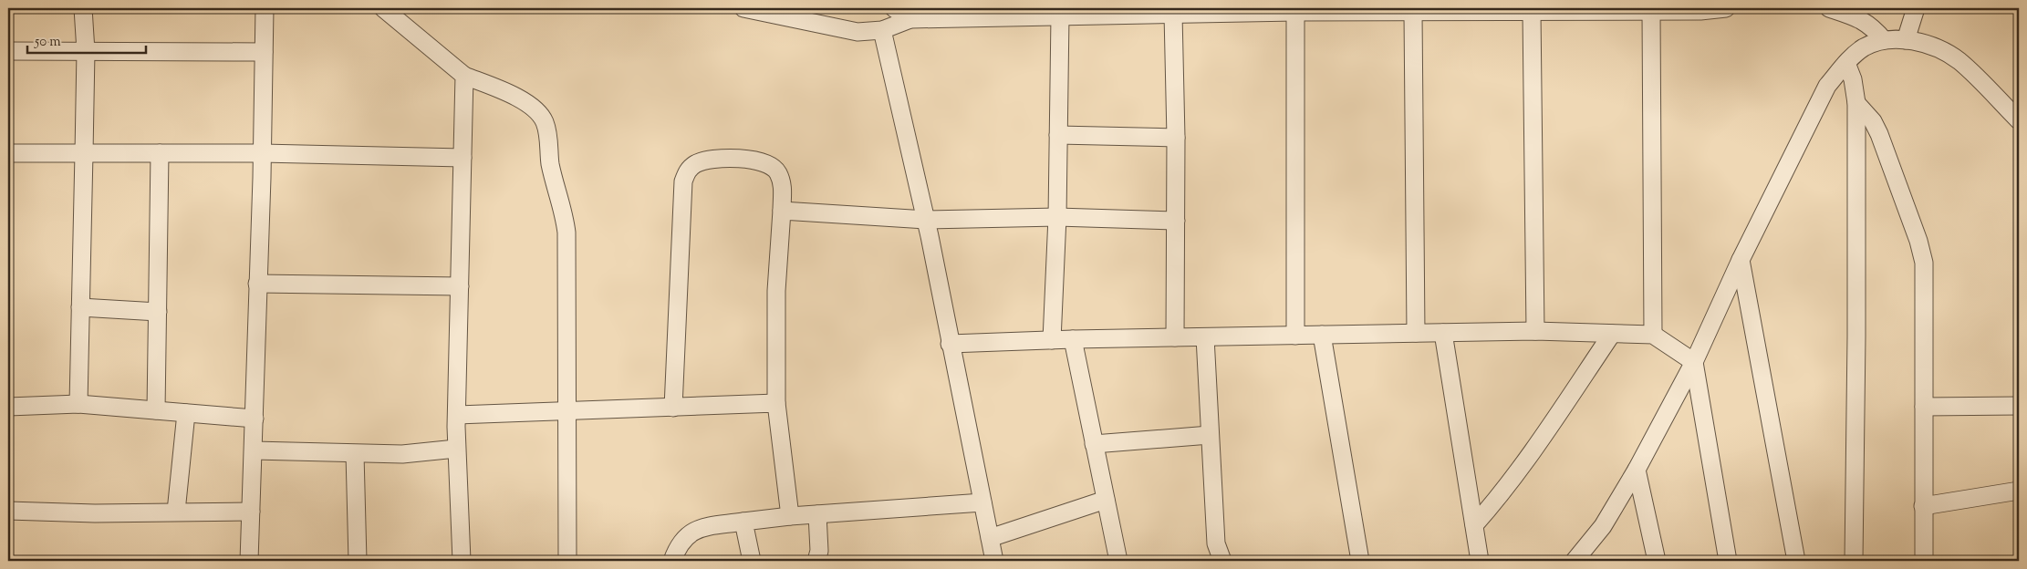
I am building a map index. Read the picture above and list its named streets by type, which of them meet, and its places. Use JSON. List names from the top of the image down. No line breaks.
{"scale_bar":"50 m"}
